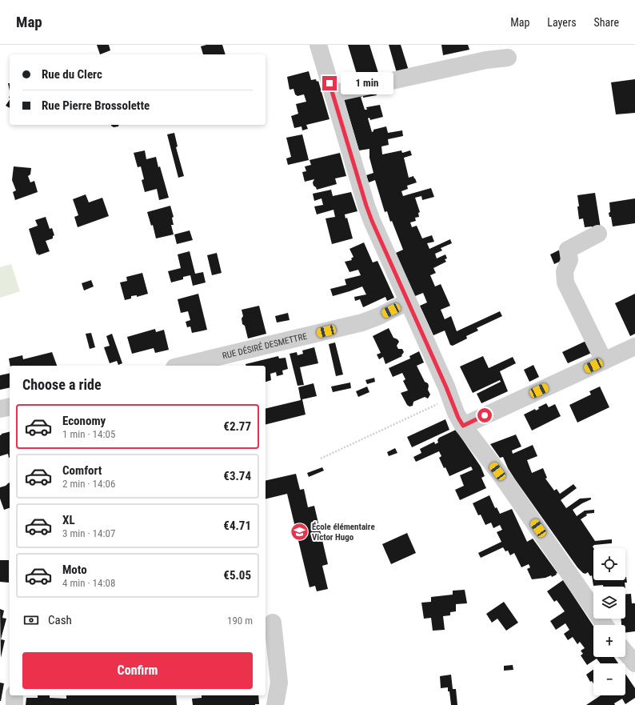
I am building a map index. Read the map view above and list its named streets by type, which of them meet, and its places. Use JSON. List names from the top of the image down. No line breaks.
{"streets":{"street":["RUE DÉSIRÉ DESMETTRE"]},"places":{"school or university":["École élémentaire Victor Hugo"]},"page":{"header":"Map","nav":["Map","Layers","Share"],"banner":["Rue du Clerc","Rue Pierre Brossolette"],"bubble":"1 min","heading":"Choose a ride","list":[{"name":"Economy","note":"1 min · 14:05","value":"€2.77"},{"name":"Comfort","note":"2 min · 14:06","value":"€3.74"},{"name":"XL","note":"3 min · 14:07","value":"€4.71"},{"name":"Moto","note":"4 min · 14:08","value":"€5.05"}],"map_buttons":["+","−"],"pay":["Cash","190 m"],"buttons":"Confirm"}}
